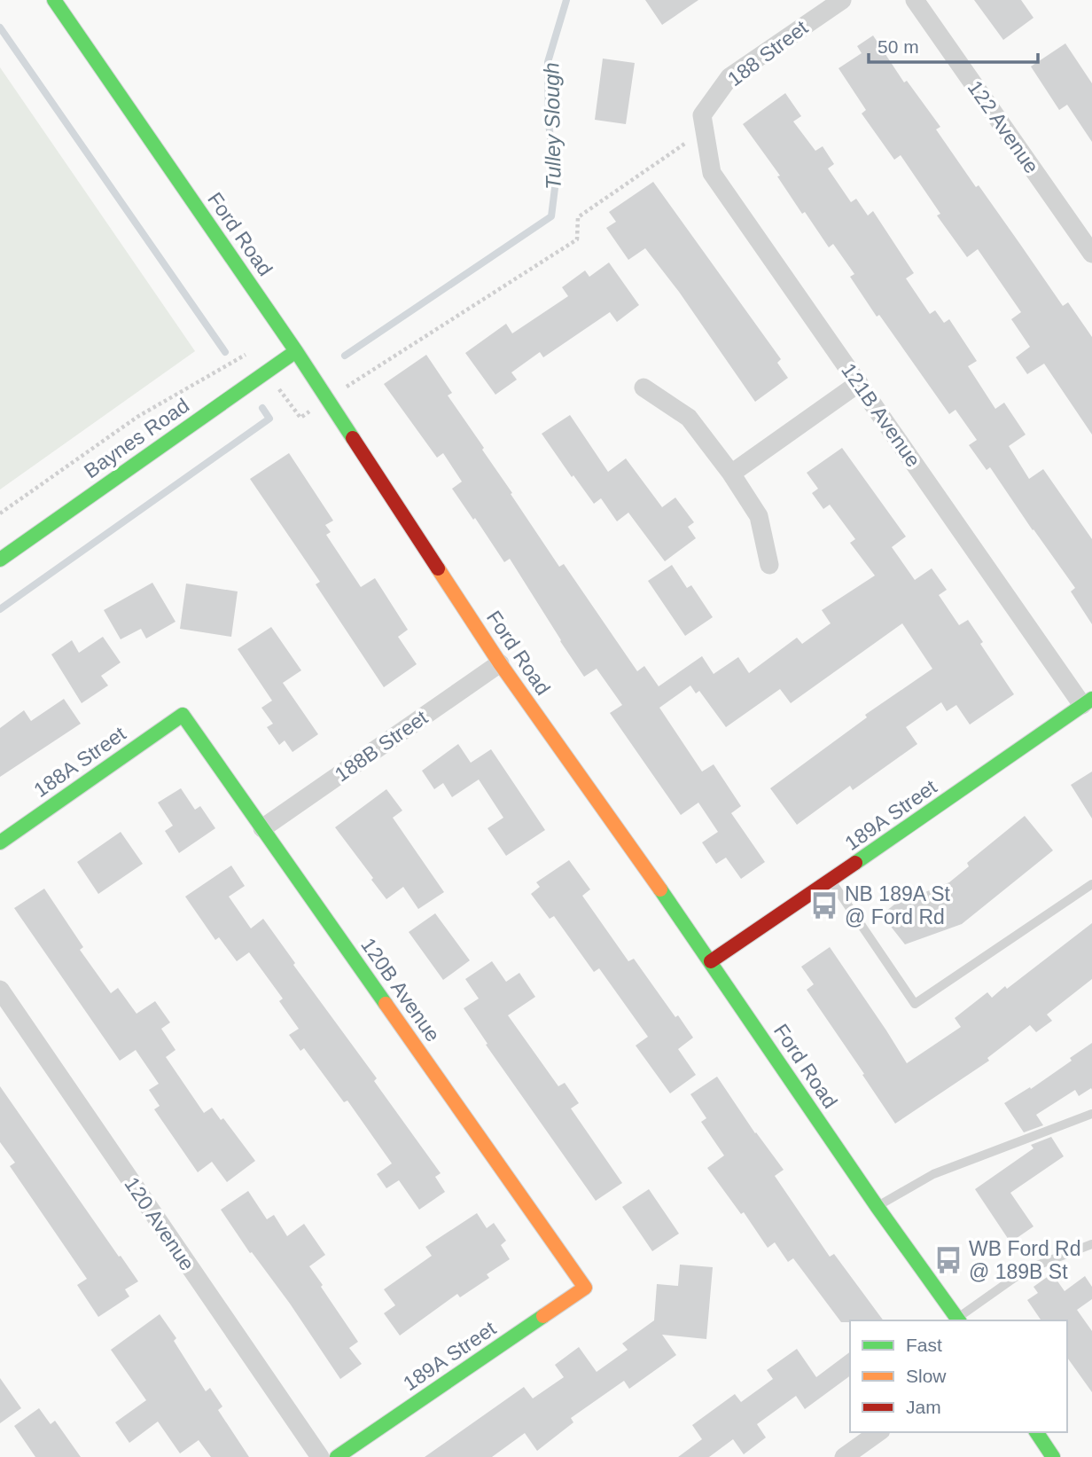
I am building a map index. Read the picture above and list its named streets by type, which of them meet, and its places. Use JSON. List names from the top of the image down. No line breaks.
{"streets":{"street":["188 Street","122 Avenue","Ford Road","121B Avenue","Baynes Road","188B Street","188A Street","189A Street","120B Avenue","120 Avenue"]},"crossings":[["188 Street","121B Avenue"],["Ford Road","Baynes Road"],["Ford Road","188B Street"],["Ford Road","189A Street"],["121B Avenue","189A Street"],["188B Street","120B Avenue"],["188A Street","120B Avenue"],["189A Street","120B Avenue"]],"water":["Tulley Slough"],"places":{"bus stop":["NB 189A St @ Ford Rd","WB Ford Rd @ 189B St"]},"legend":["Fast","Slow","Jam"],"scale_bar":"50 m"}
